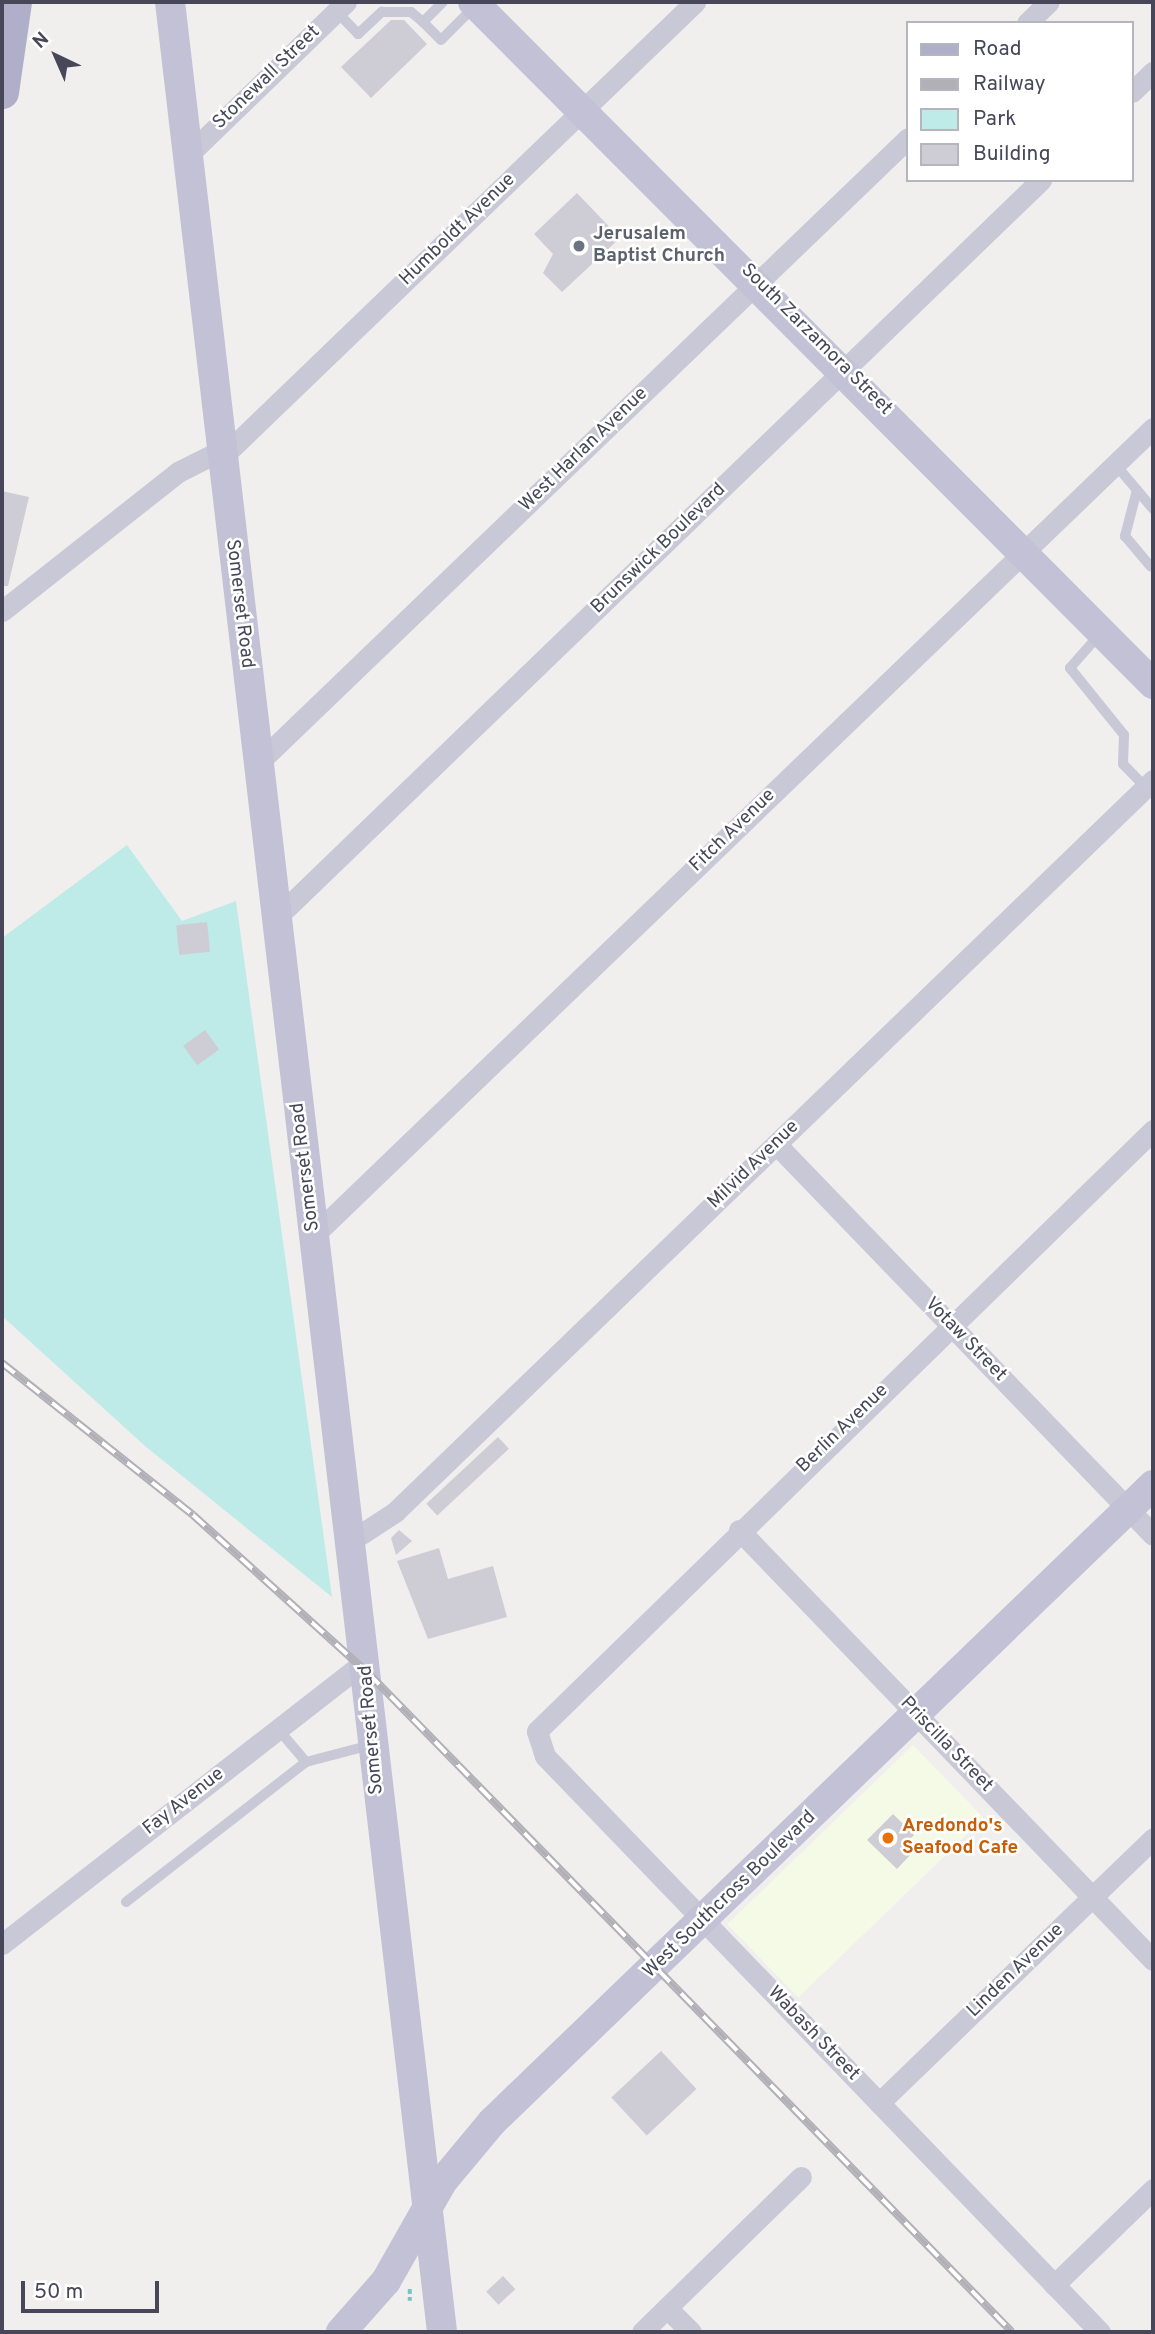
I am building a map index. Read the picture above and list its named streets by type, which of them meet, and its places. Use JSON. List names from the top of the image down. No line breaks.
{"streets":{"main road":["South Zarzamora Street","Somerset Road","West Southcross Boulevard"],"street":["Stonewall Street","Humboldt Avenue","West Harlan Avenue","Brunswick Boulevard","Fitch Avenue","Milvid Avenue","Votaw Street","Berlin Avenue","Priscilla Street","Fay Avenue","Linden Avenue","Wabash Street"]},"crossings":[["Stonewall Street","Somerset Road"],["Humboldt Avenue","South Zarzamora Street"],["Humboldt Avenue","Somerset Road"],["South Zarzamora Street","West Harlan Avenue"],["South Zarzamora Street","Brunswick Boulevard"],["South Zarzamora Street","Fitch Avenue"],["West Harlan Avenue","Somerset Road"],["Brunswick Boulevard","Somerset Road"],["Somerset Road","Fitch Avenue"],["Somerset Road","Milvid Avenue"],["Somerset Road","Fay Avenue"],["Somerset Road","West Southcross Boulevard"],["Milvid Avenue","Votaw Street"],["Votaw Street","Berlin Avenue"],["Votaw Street","West Southcross Boulevard"],["Berlin Avenue","Priscilla Street"],["Berlin Avenue","Wabash Street"],["Priscilla Street","West Southcross Boulevard"],["Priscilla Street","Linden Avenue"],["West Southcross Boulevard","Wabash Street"],["Linden Avenue","Wabash Street"]],"places":["Jerusalem Baptist Church","Aredondo's Seafood Cafe"],"legend":["Road","Railway","Park","Building"],"scale_bar":"50 m","north":"top left"}
